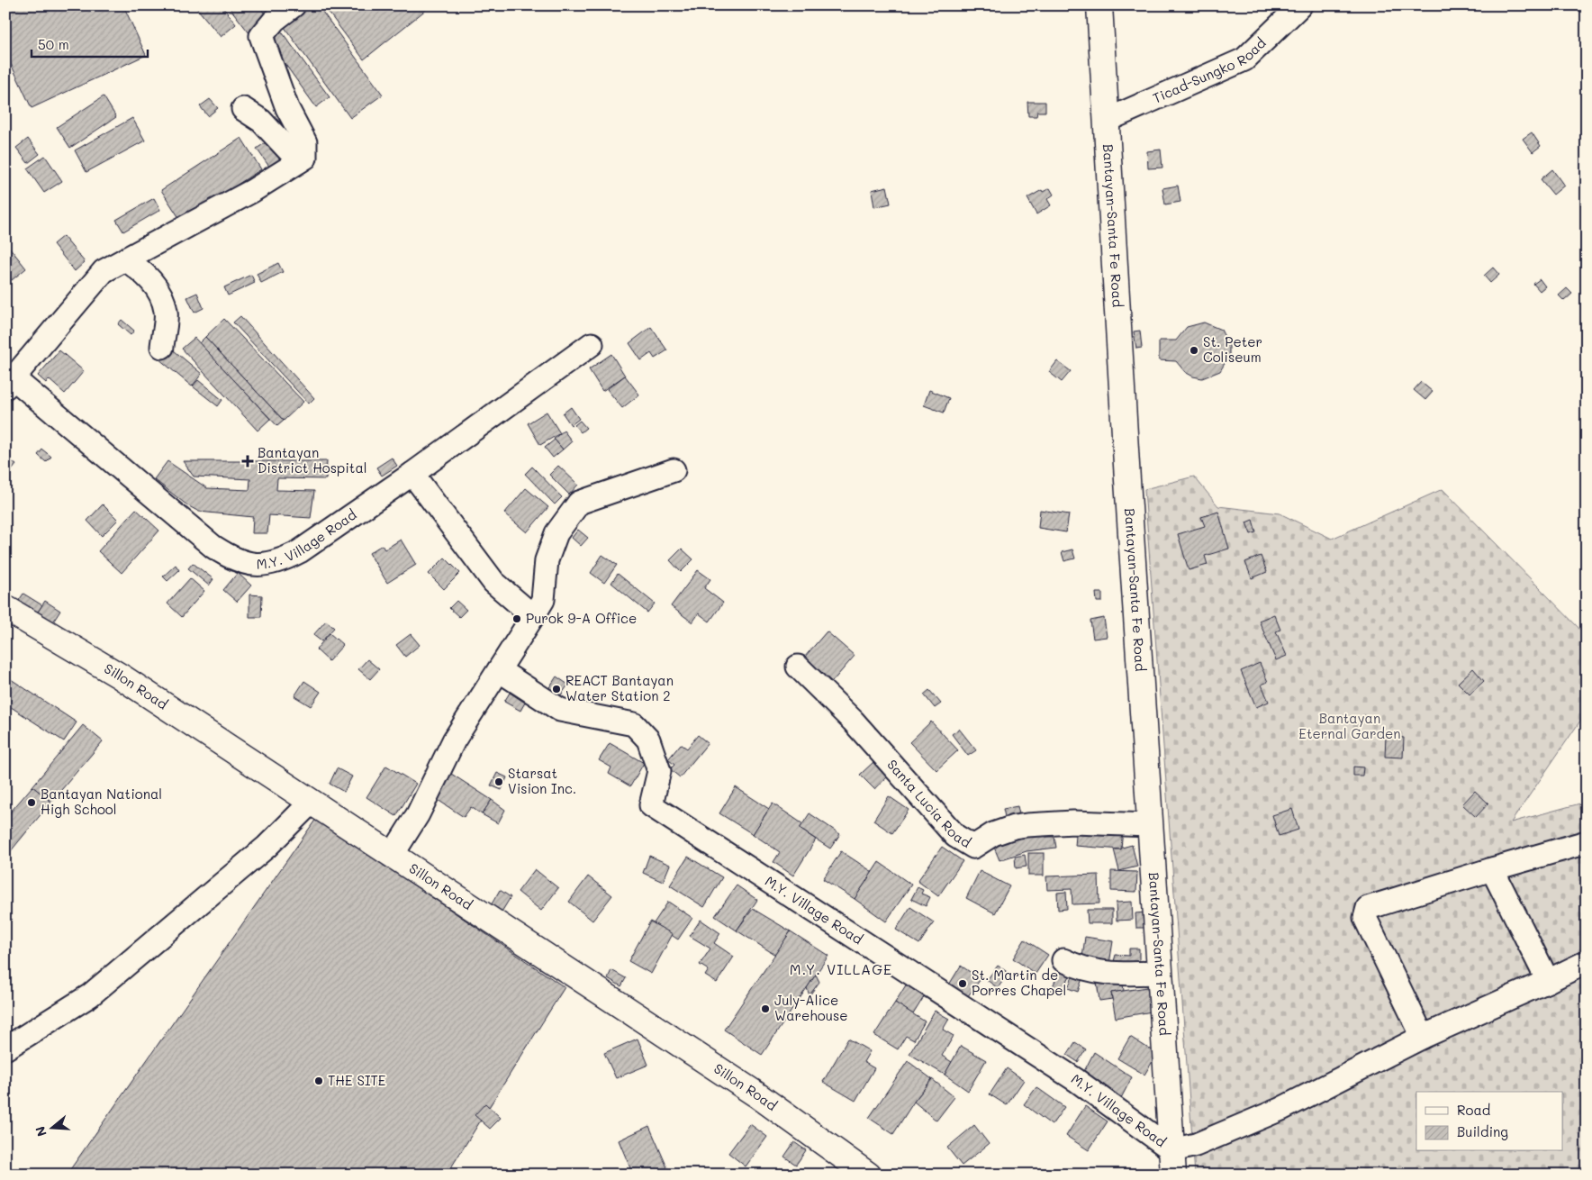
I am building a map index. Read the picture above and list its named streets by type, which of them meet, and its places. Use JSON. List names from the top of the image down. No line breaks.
{"streets":{"main road":["Bantayan-Santa Fe Road","Sillon Road"],"street":["Ticad-Sungko Road","M.Y. Village Road","Santa Lucia Road"]},"crossings":[["Ticad-Sungko Road","Bantayan-Santa Fe Road"],["Bantayan-Santa Fe Road","M.Y. Village Road"],["Bantayan-Santa Fe Road","Santa Lucia Road"]],"districts":["M.Y. VILLAGE"],"parks":["Bantayan Eternal Garden"],"places":{"other":["St. Peter Coliseum","Purok 9-A Office","REACT Bantayan Water Station 2","Starsat Vision Inc.","Bantayan National High School","St. Martin de Porres Chapel","July-Alice Warehouse","THE SITE"],"health":["Bantayan District Hospital"]},"legend":["Road","Building"],"scale_bar":"50 m","north":"left"}
